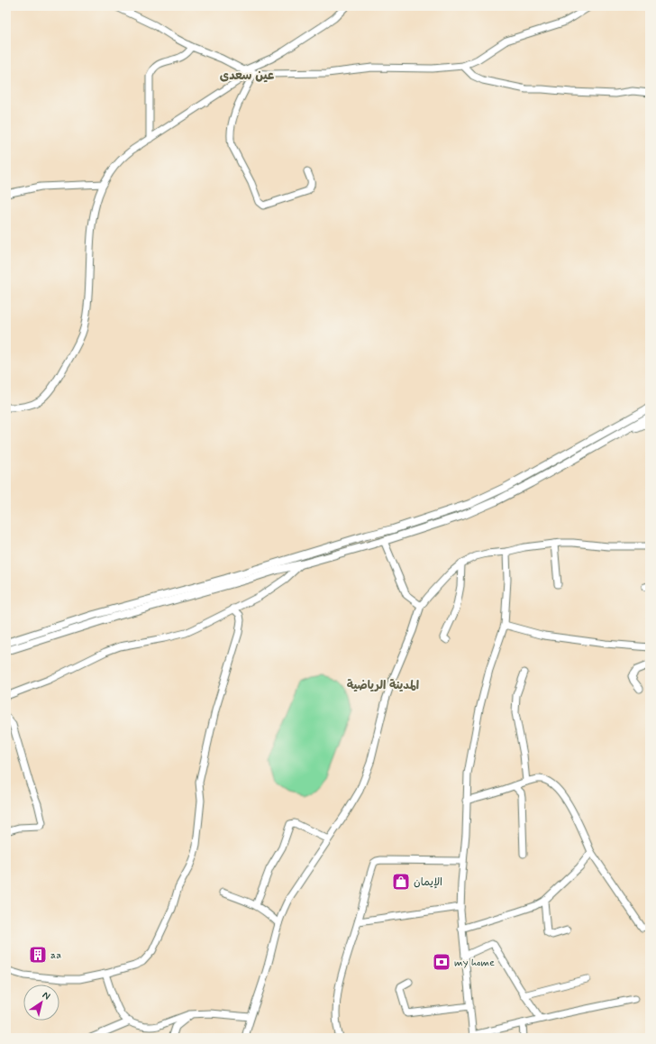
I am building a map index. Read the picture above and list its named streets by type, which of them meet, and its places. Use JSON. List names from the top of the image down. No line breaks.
{"districts":["عين سعدى","المدينة الرياضية"],"places":{"shop":["الإيمان"],"building":["aa"],"bank":["my home"]},"north":"top right"}
